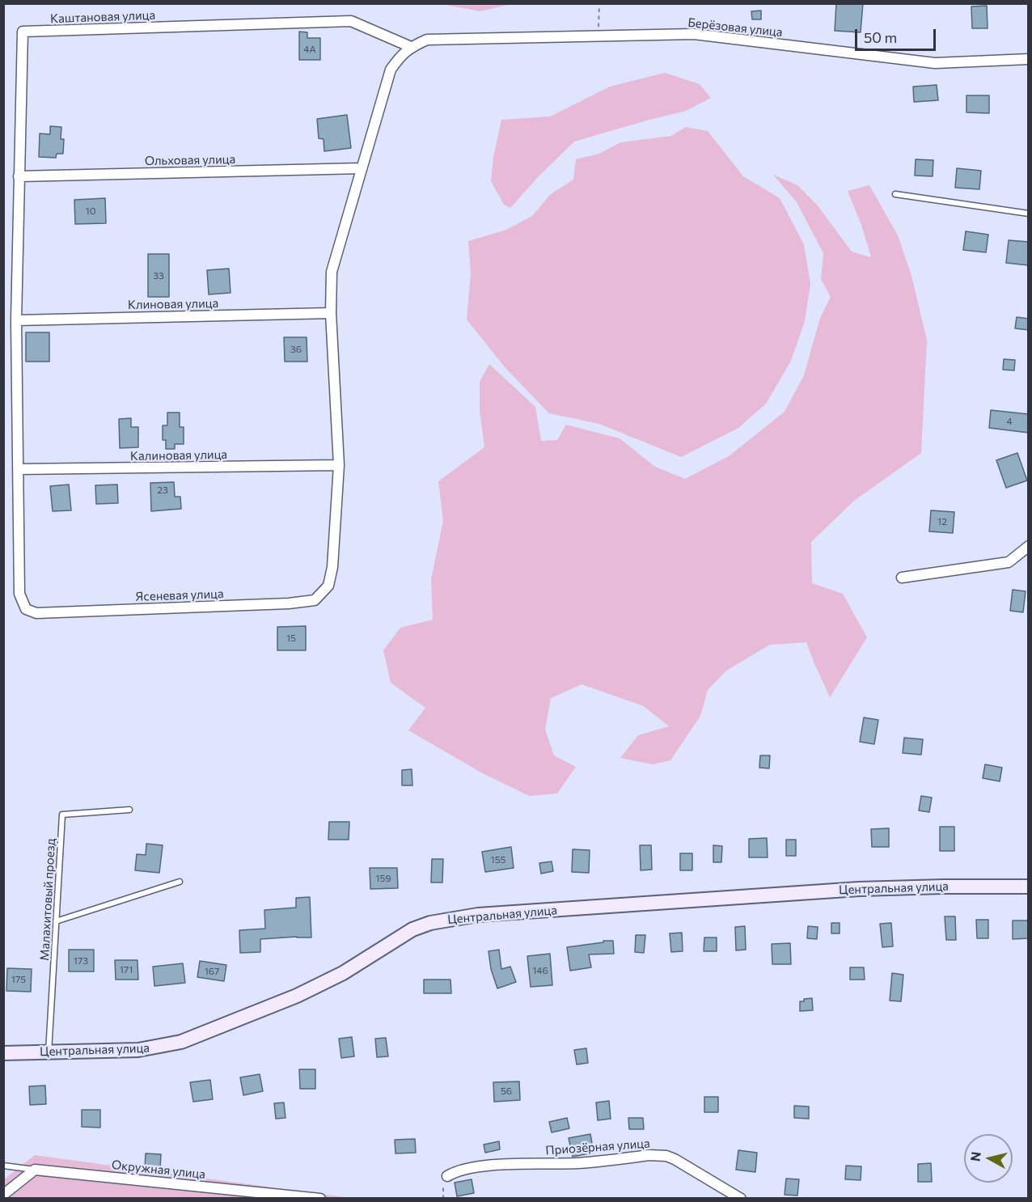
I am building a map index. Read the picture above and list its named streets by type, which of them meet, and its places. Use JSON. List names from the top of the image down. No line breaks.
{"streets":{"street":["Каштановая улица","Берёзовая улица","Ольховая улица","Клиновая улица","Калиновая улица","Ясеневая улица","Центральная улица","Приозёрная улица","Окружная улица"],"lane":["Малахитовый проезд"]},"crossings":[["Каштановая улица","Берёзовая улица"],["Каштановая улица","Ольховая улица"],["Калиновая улица","Ясеневая улица"],["Центральная улица","Малахитовый проезд"]],"house_numbers":["4А","10","33","36","4","23","12","15","155","159","173","171","146","167","175","56"],"scale_bar":"50 m","north":"left"}
